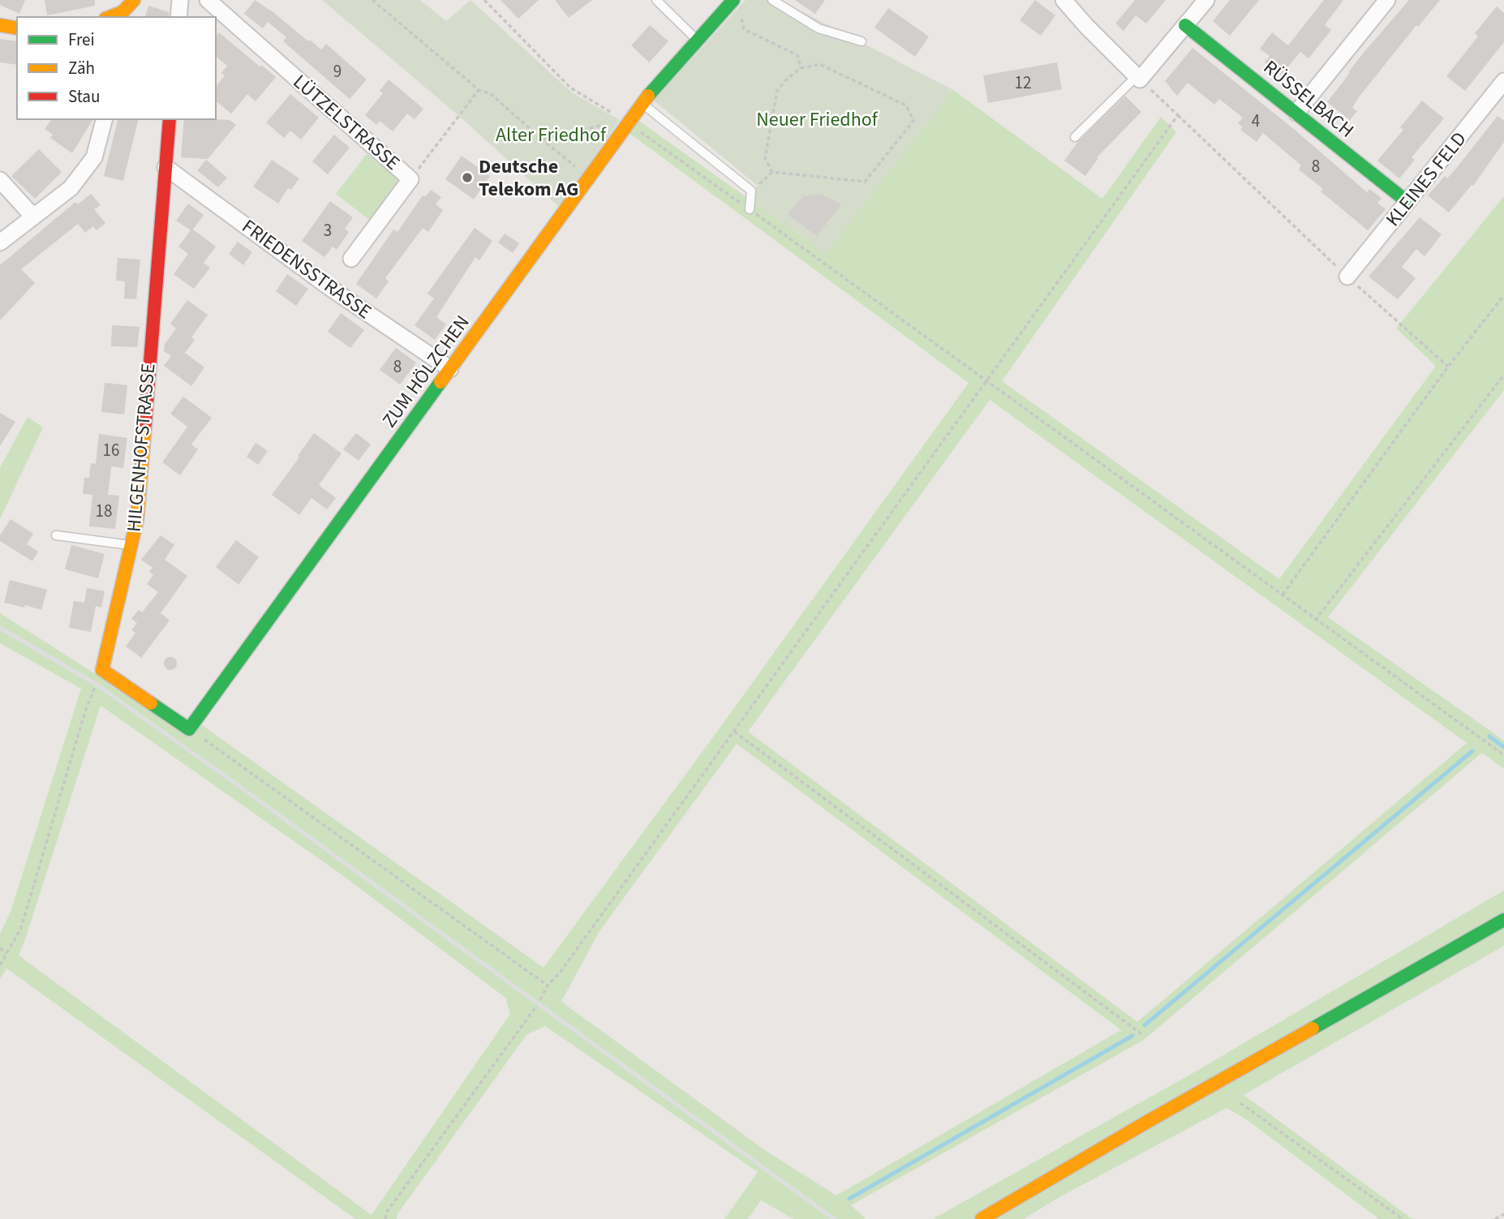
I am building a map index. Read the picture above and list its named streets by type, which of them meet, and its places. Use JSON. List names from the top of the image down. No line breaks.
{"streets":{"street":["RÜSSELBACH","LÜTZELSTRASSE","KLEINES FELD","FRIEDENSSTRASSE","ZUM HÖLZCHEN","HILGENHOFSTRASSE"]},"crossings":[["RÜSSELBACH","KLEINES FELD"],["FRIEDENSSTRASSE","ZUM HÖLZCHEN"],["FRIEDENSSTRASSE","HILGENHOFSTRASSE"]],"parks":["Neuer Friedhof","Alter Friedhof"],"places":["Deutsche Telekom AG"],"house_numbers":["9","12","4","8","3","8","16","18"],"legend":["Frei","Zäh","Stau"]}
